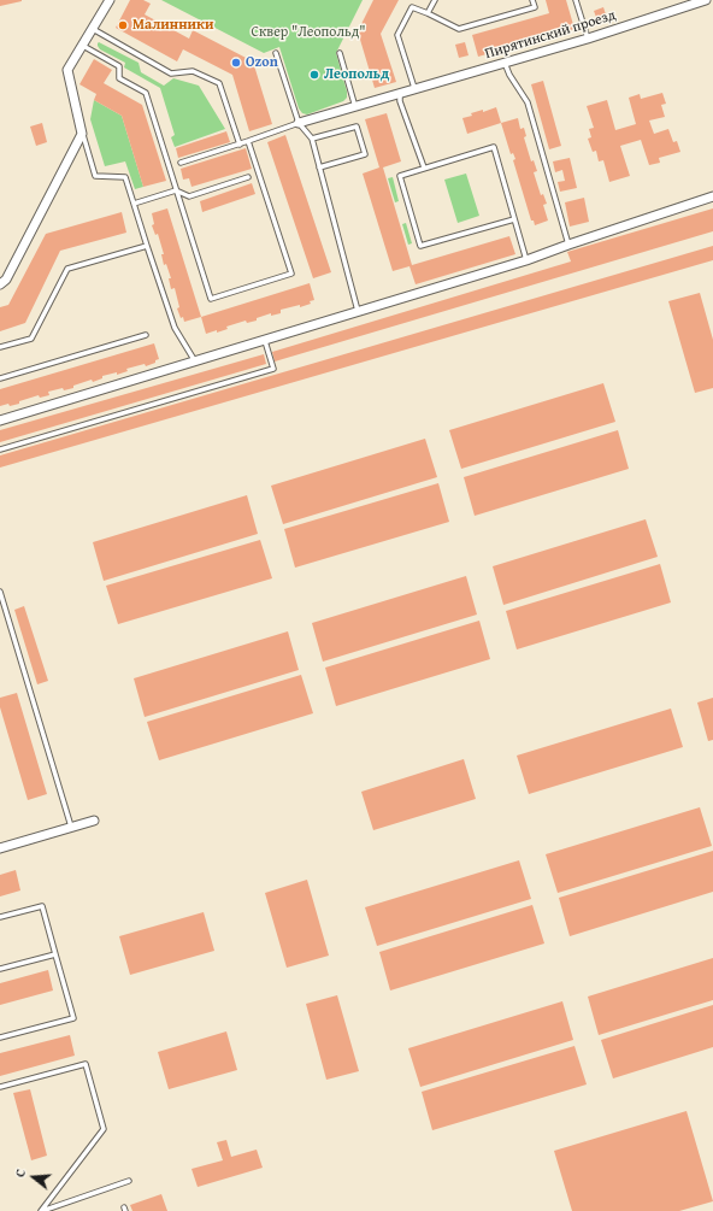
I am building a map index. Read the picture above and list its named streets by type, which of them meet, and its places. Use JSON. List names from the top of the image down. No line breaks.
{"streets":{"street":["Пирятинский проезд"]},"parks":["Сквер \"Леопольд\""],"places":["Малинники","Ozon","Леопольд"],"north":"left"}
